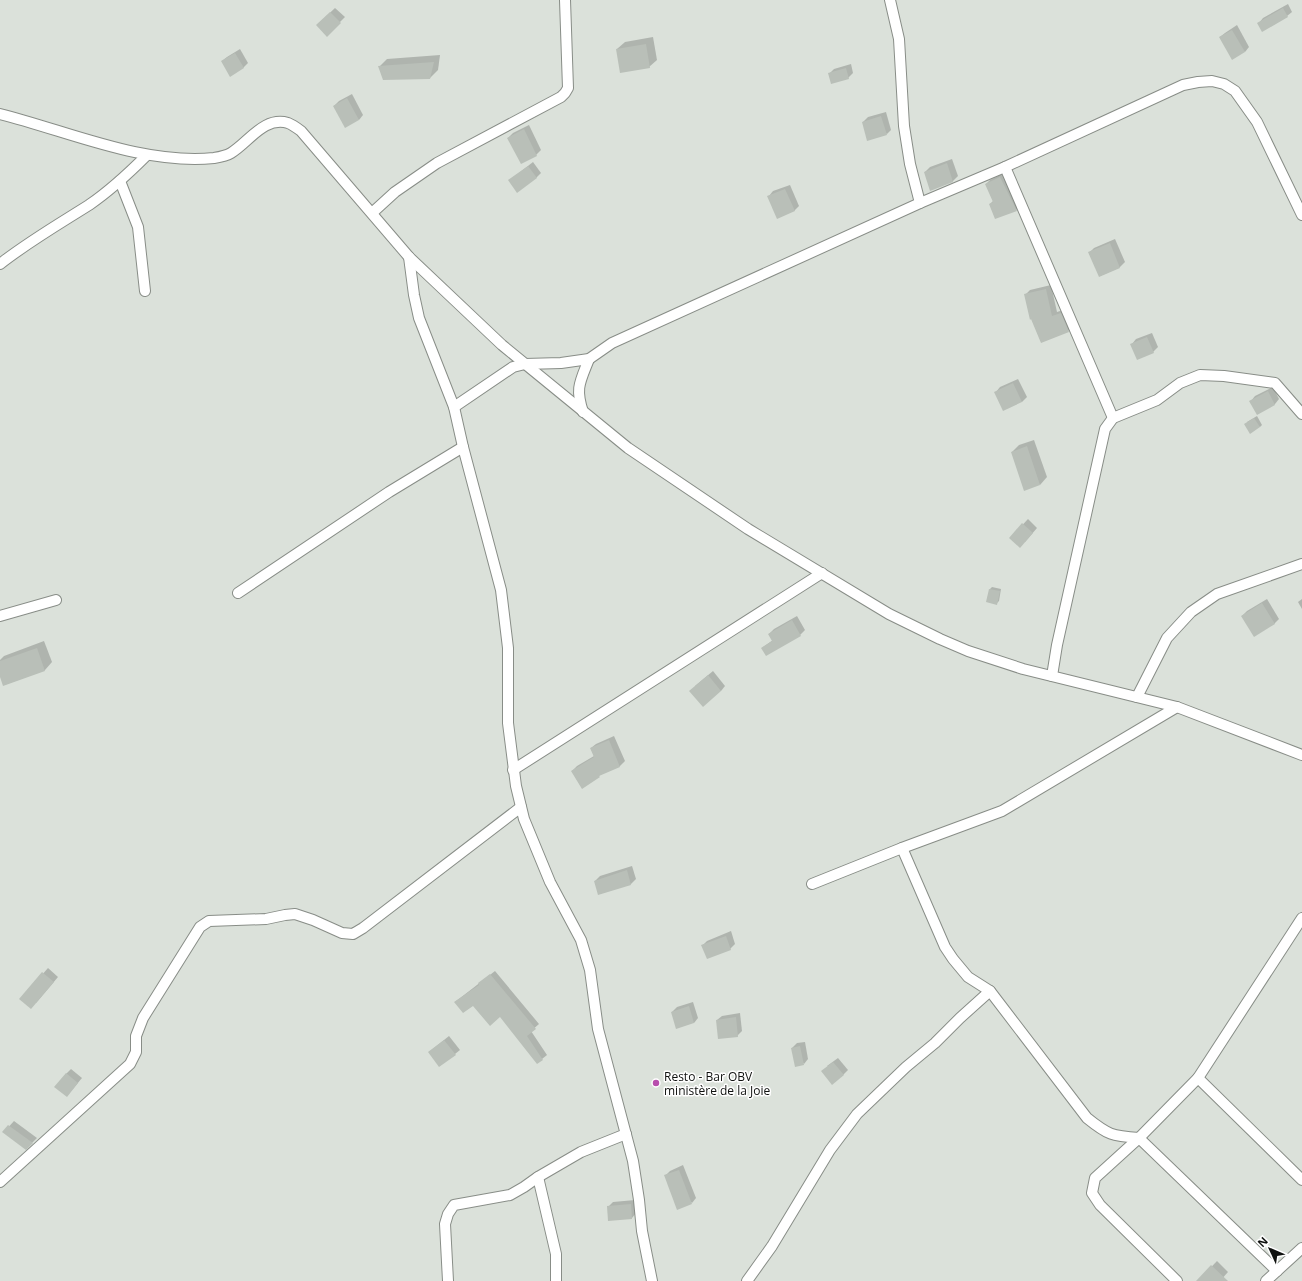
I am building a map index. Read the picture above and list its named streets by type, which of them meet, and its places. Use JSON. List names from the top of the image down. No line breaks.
{"places":["Resto - Bar OBV ministère de la Joie"],"north":"top left"}
